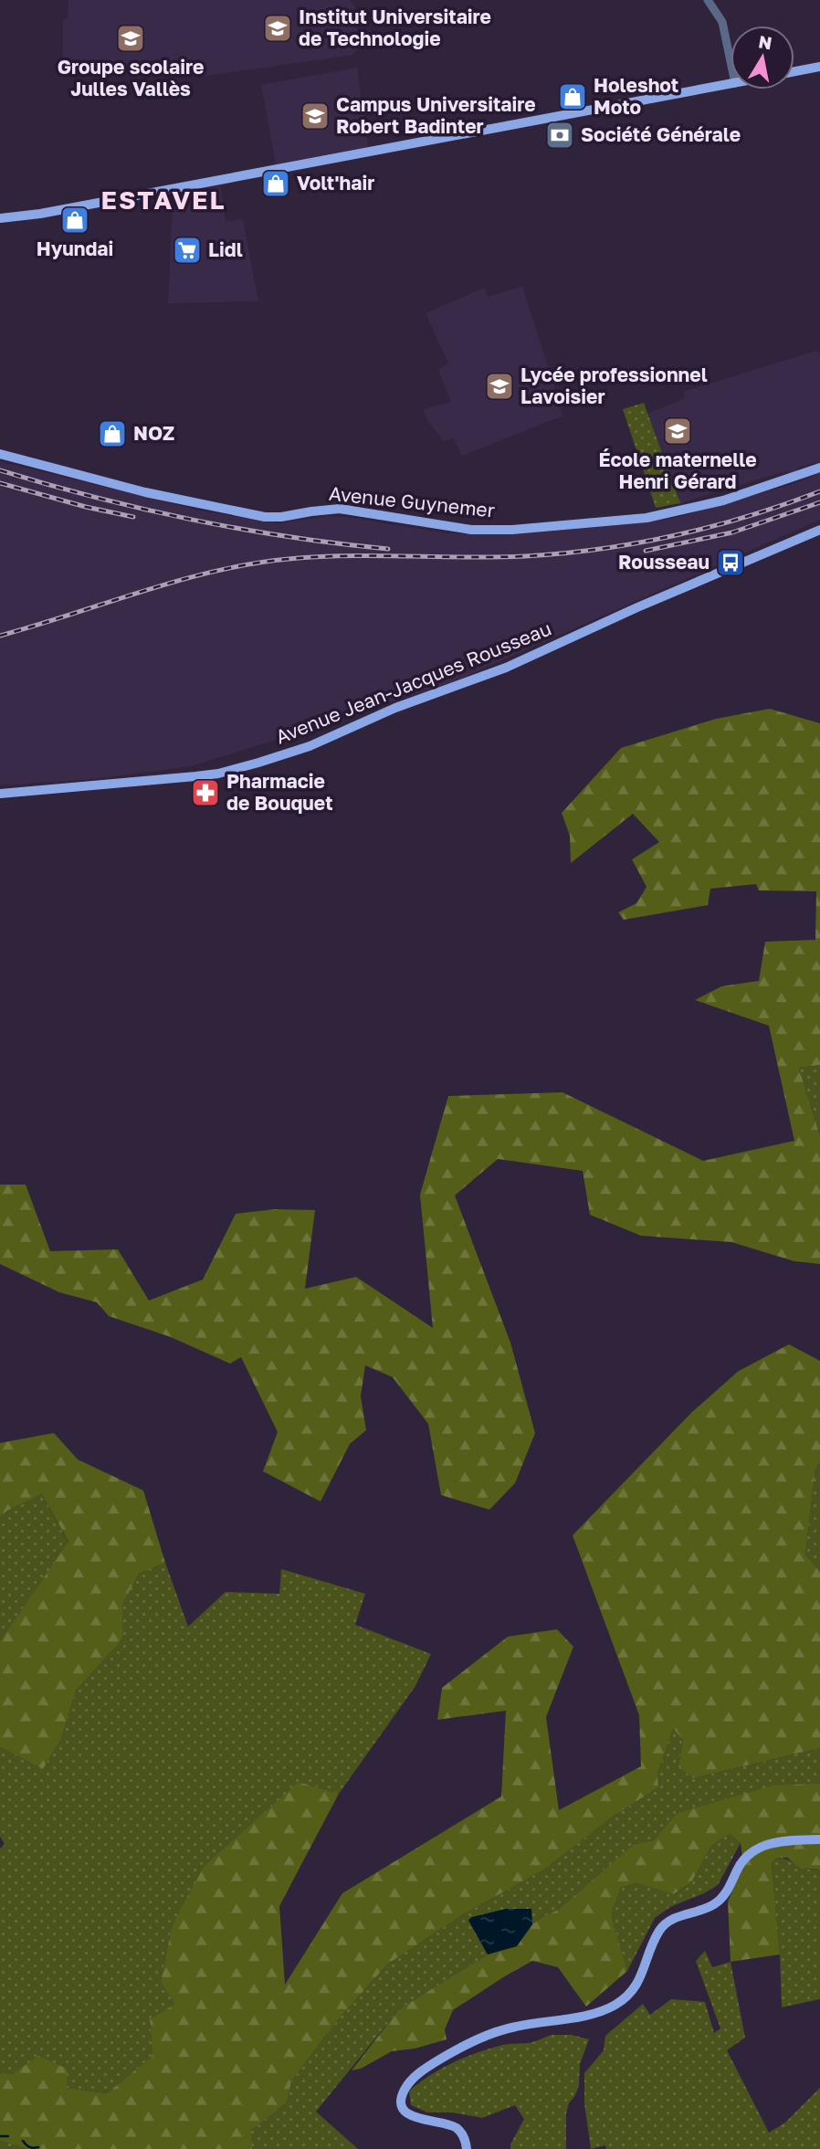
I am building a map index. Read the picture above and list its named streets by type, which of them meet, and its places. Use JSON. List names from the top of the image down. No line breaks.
{"streets":{"main road":["Avenue Guynemer","Avenue Jean-Jacques Rousseau"]},"districts":["ESTAVEL"],"places":{"school or university":["Institut Universitaire de Technologie","Groupe scolaire Julles Vallès","Campus Universitaire Robert Badinter","Lycée professionnel Lavoisier","École maternelle Henri Gérard"],"shop":["Holeshot Moto","Volt'hair","Hyundai","NOZ"],"bank":["Société Générale"],"supermarket":["Lidl"],"bus stop":["Rousseau"],"pharmacy":["Pharmacie de Bouquet"]},"north":"top"}
